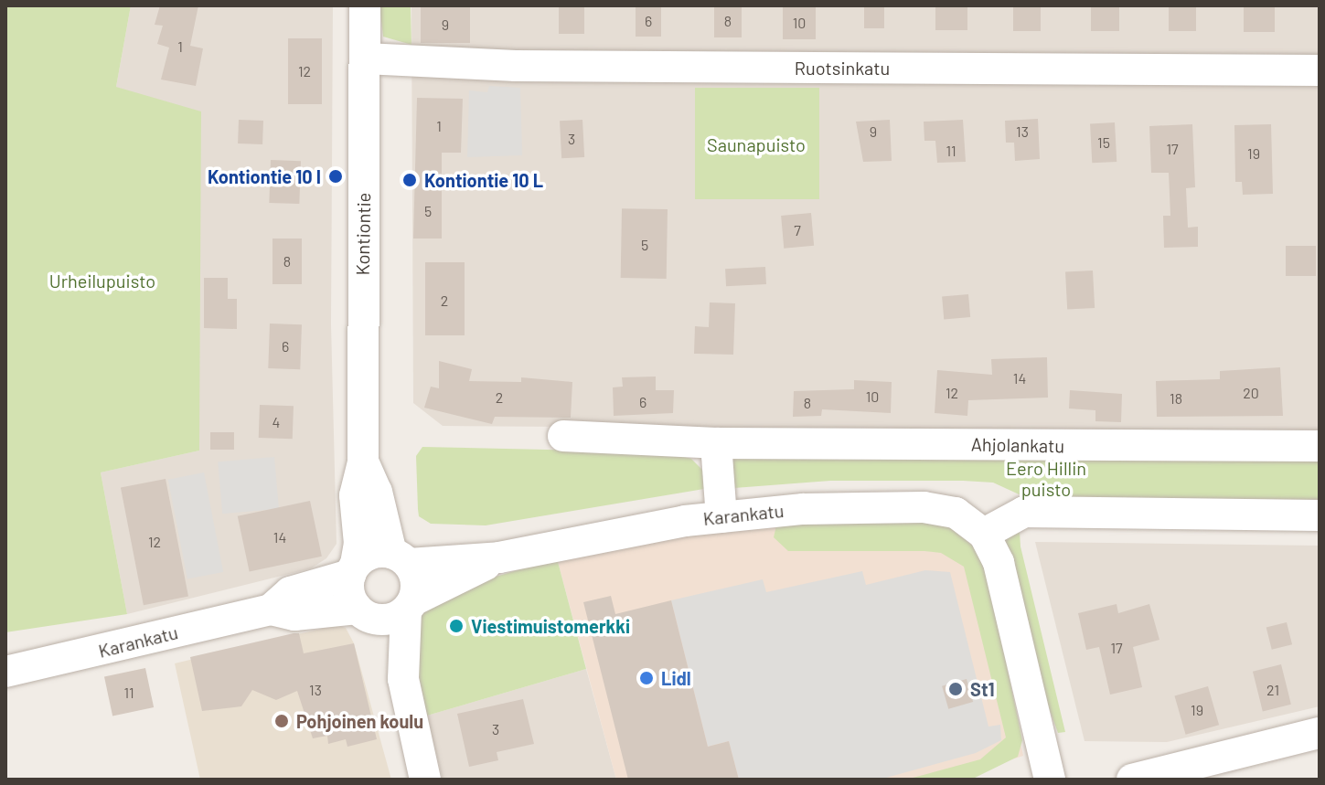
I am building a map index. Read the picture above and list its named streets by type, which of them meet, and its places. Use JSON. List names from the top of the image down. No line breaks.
{"streets":{"street":["Ruotsinkatu","Kontiontie","Ahjolankatu","Karankatu"]},"crossings":[["Ruotsinkatu","Kontiontie"],["Kontiontie","Karankatu"]],"parks":["Saunapuisto","Urheilupuisto","Eero Hillin puisto"],"places":["Kontiontie 10 I","Kontiontie 10 L","Viestimuistomerkki","Lidl","St1","Pohjoinen koulu"],"house_numbers":["6","8","10","9","1","12","1","9","13","3","15","17","11","19","5","7","5","8","2","6","14","12","20","10","2","18","6","8","4","14","12","17","13","21","11","19","3"]}
